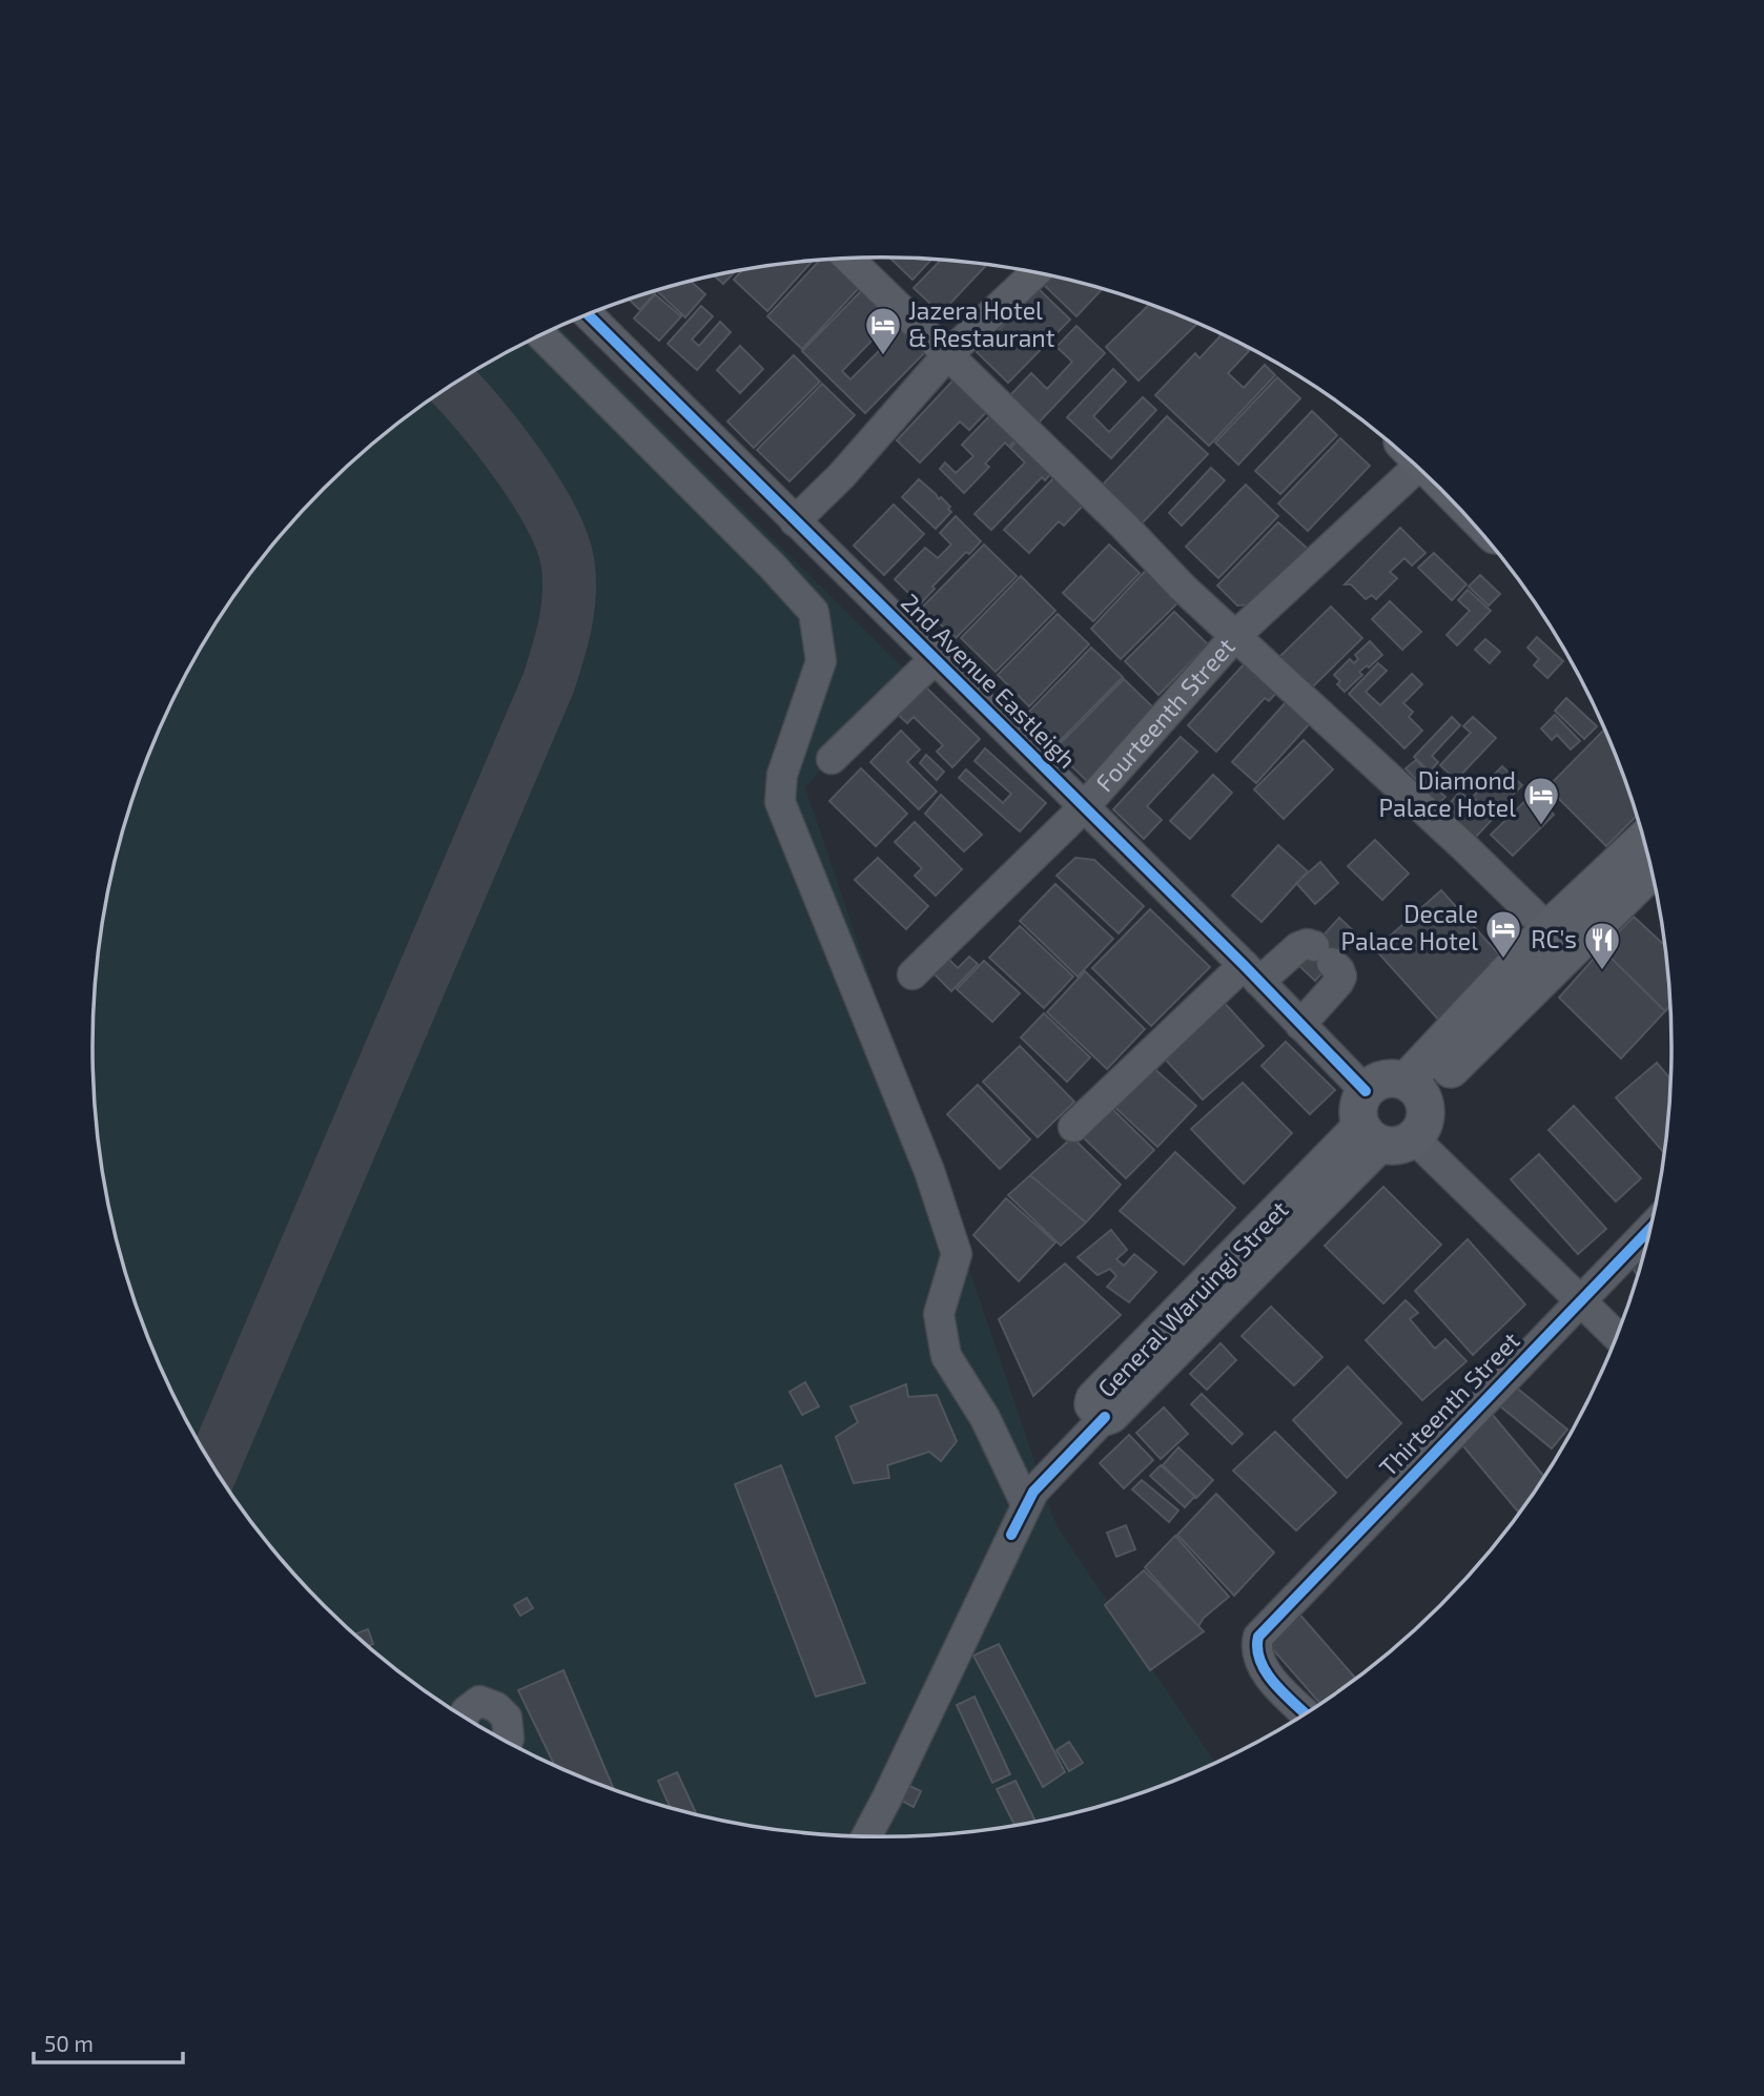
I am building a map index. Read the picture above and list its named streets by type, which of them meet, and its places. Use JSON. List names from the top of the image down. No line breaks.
{"streets":{"main road":["General Waruingi Street"],"street":["2nd Avenue Eastleigh","Fourteenth Street","Thirteenth Street"]},"crossings":[["2nd Avenue Eastleigh","Fourteenth Street"],["2nd Avenue Eastleigh","General Waruingi Street"]],"places":{"hotel":["Jazera Hotel & Restaurant","Diamond Palace Hotel","Decale Palace Hotel"],"restaurant":["RC's"]},"scale_bar":"50 m"}
